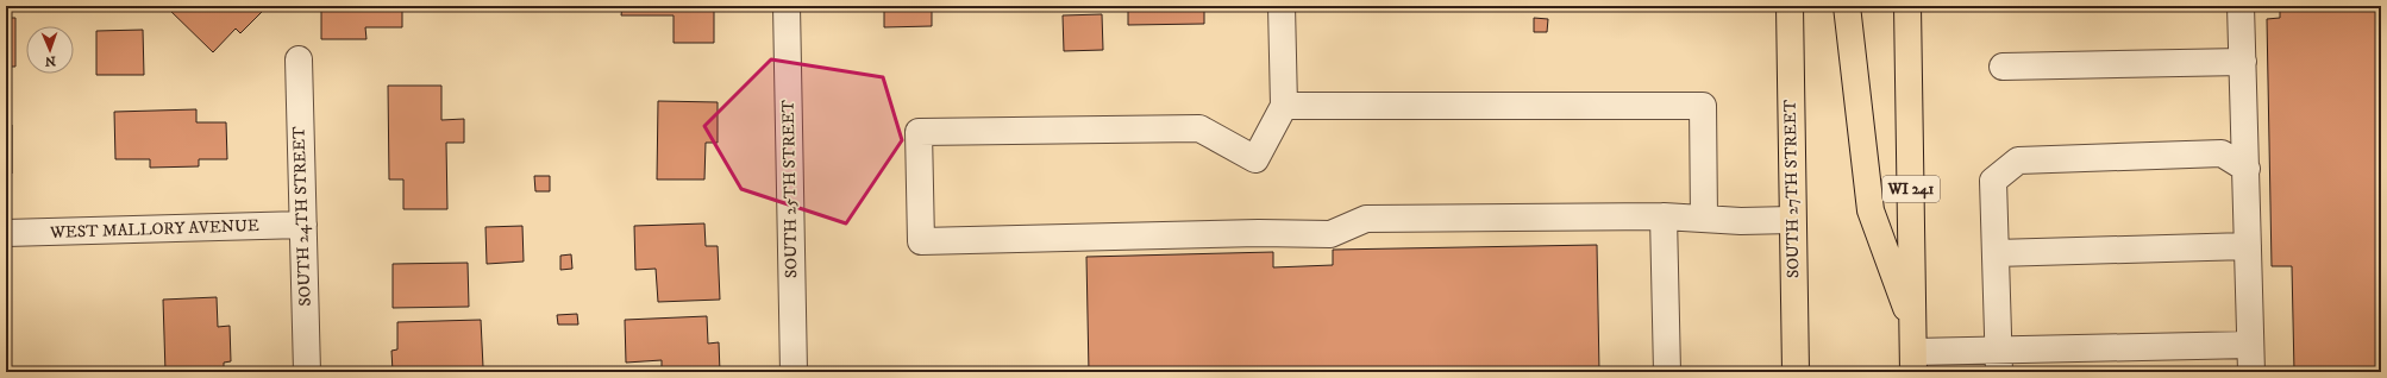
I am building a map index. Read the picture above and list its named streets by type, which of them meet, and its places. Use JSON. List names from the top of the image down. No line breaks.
{"streets":{"main road":["SOUTH 27TH STREET","WI 241"],"street":["SOUTH 25TH STREET","SOUTH 24TH STREET","WEST MALLORY AVENUE"]},"crossings":[["SOUTH 24TH STREET","WEST MALLORY AVENUE"]],"north":"bottom"}
